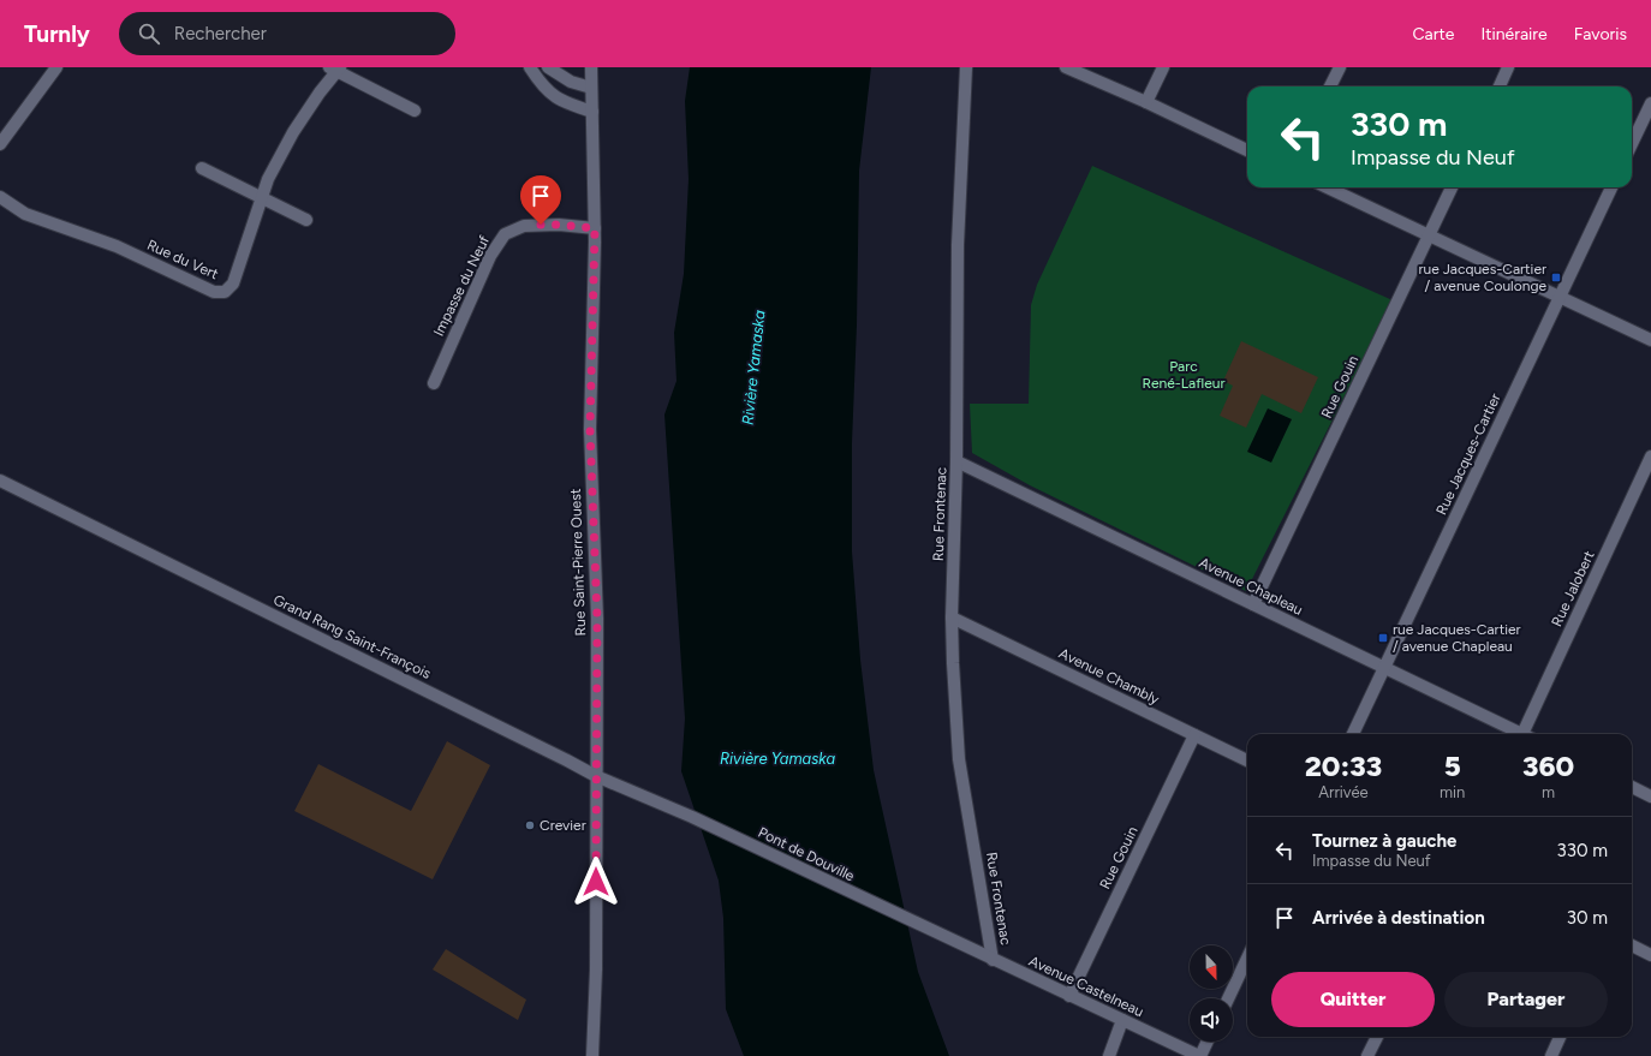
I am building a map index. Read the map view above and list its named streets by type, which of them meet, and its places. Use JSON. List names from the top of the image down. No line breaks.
{"streets":{"street":["Rue du Vert","Impasse du Neuf","Rue Gouin","Rue Jacques-Cartier","Rue Frontenac","Rue Saint-Pierre Ouest","Avenue Chapleau","Rue Jalobert","Grand Rang Saint-François","Avenue Chambly","Pont de Douville","Avenue Castelneau"]},"crossings":[["Impasse du Neuf","Rue Saint-Pierre Ouest"],["Rue Gouin","Avenue Chapleau"],["Rue Gouin","Avenue Chambly"],["Rue Gouin","Avenue Castelneau"],["Rue Jacques-Cartier","Avenue Chapleau"],["Rue Frontenac","Avenue Chapleau"],["Rue Frontenac","Avenue Chambly"],["Rue Frontenac","Avenue Castelneau"],["Rue Saint-Pierre Ouest","Grand Rang Saint-François"],["Grand Rang Saint-François","Pont de Douville"],["Pont de Douville","Avenue Castelneau"]],"water":["Rivière Yamaska"],"parks":["Parc René-Lafleur"],"places":{"transit":["rue Jacques-Cartier / avenue Coulonge","rue Jacques-Cartier / avenue Chapleau"],"other":["Crevier"]},"north":"bottom","page":{"header":"Turnly","search":"Rechercher","nav":["Carte","Itinéraire","Favoris"],"turn":["330 m","Impasse du Neuf"],"eta":["20:33","Arrivée","5","min","360","m"],"list":[{"name":"Tournez à gauche","note":"Impasse du Neuf","value":"330 m"},{"name":"Arrivée à destination","value":"30 m"}],"buttons":["Quitter","Partager"]}}
